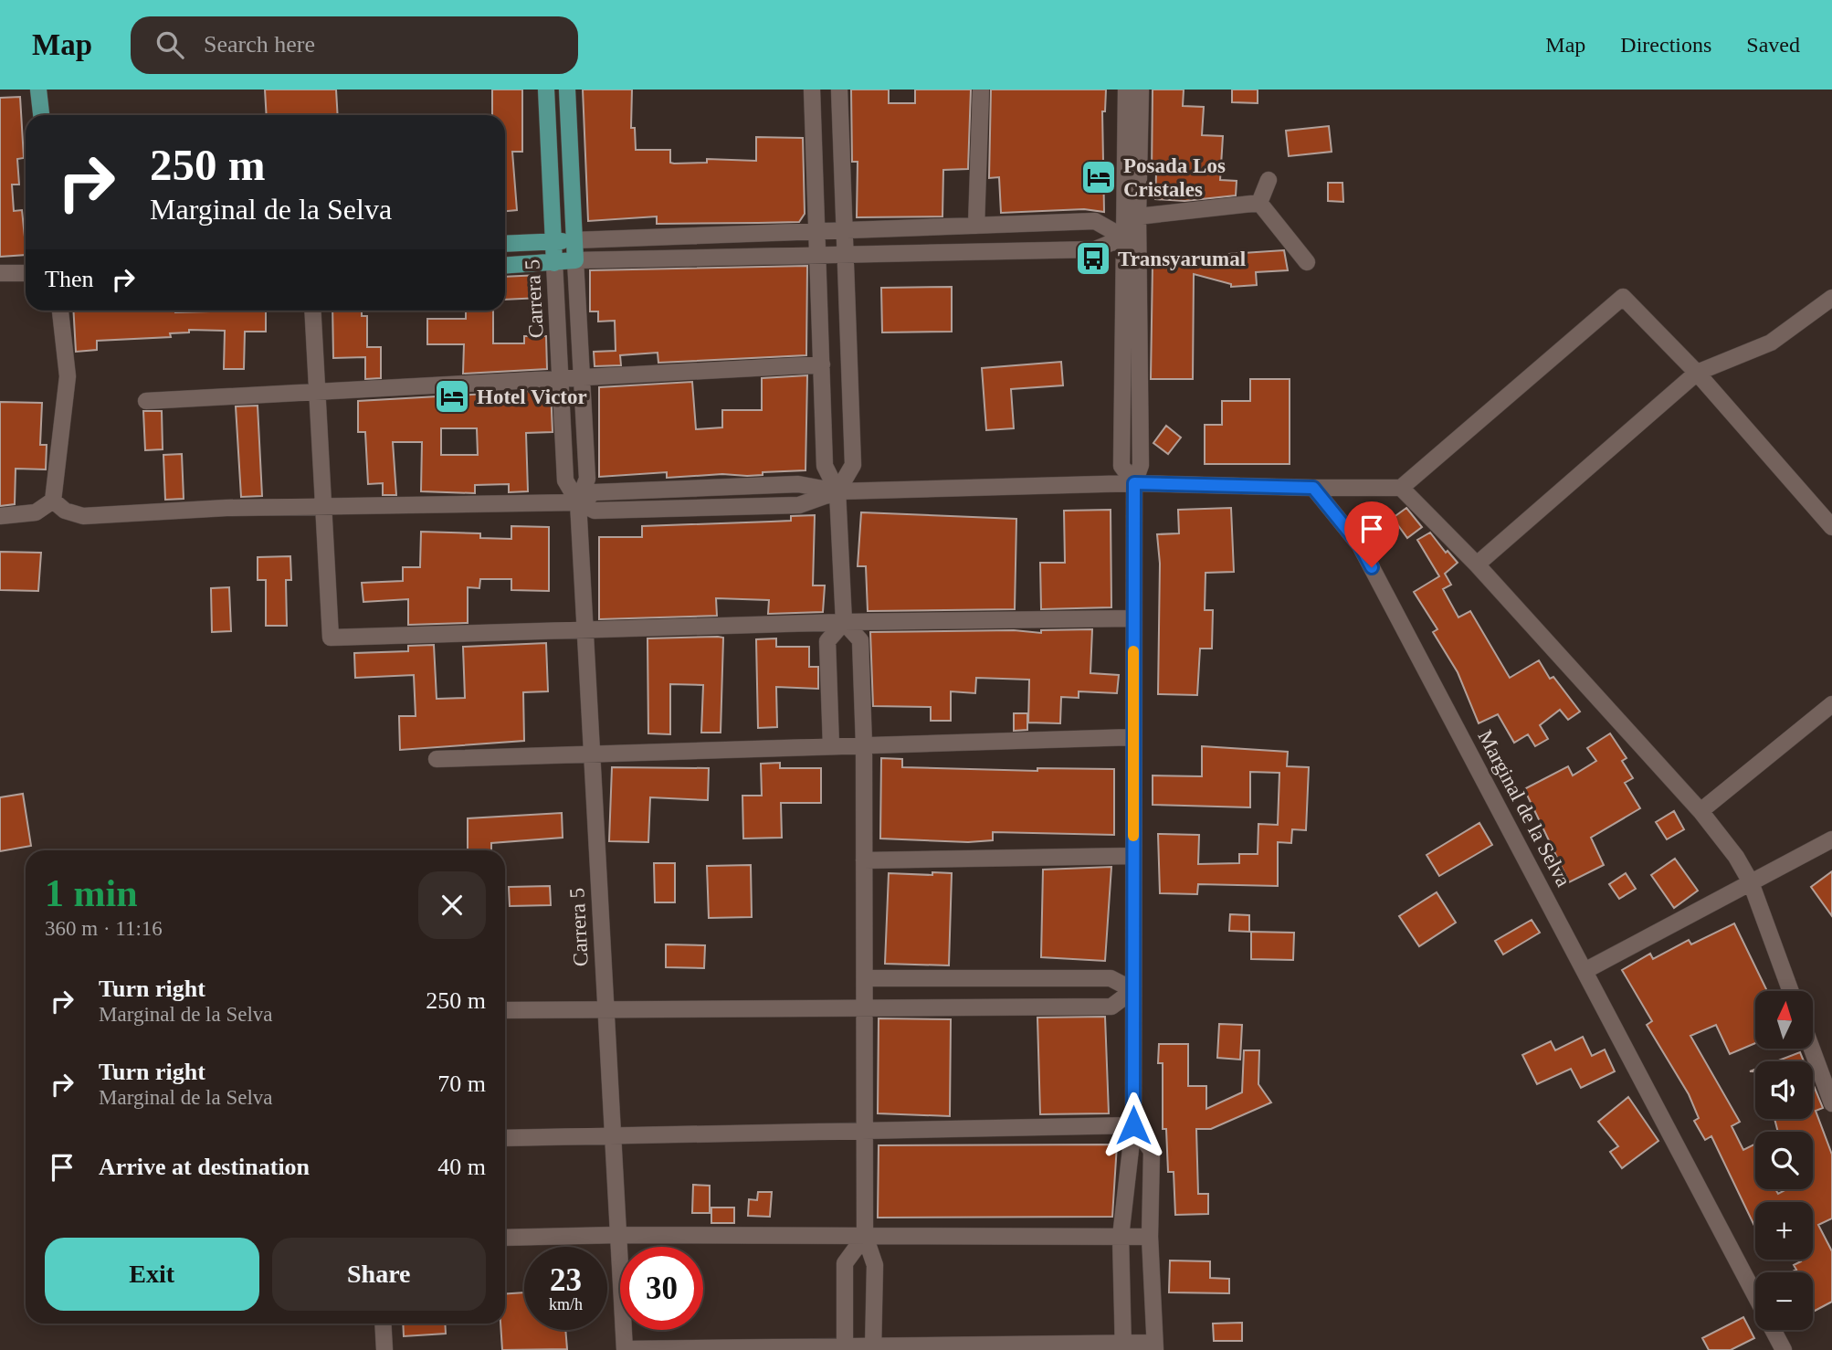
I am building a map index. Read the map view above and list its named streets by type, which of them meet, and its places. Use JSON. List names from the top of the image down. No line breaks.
{"streets":{"main road":["Carrera 5"],"street":["Marginal de la Selva"]},"places":{"hotel":["Posada Los Cristales","Hotel Victor"],"bus stop":["Transyarumal"]},"north":"top","page":{"header":"Map","search":"Search here","nav":["Map","Directions","Saved"],"turn":["250 m","Marginal de la Selva"],"then":"Then","heading":["1 min","360 m · 11:16"],"list":[{"name":"Turn right","note":"Marginal de la Selva","value":"250 m"},{"name":"Turn right","note":"Marginal de la Selva","value":"70 m"},{"name":"Arrive at destination","value":"40 m"}],"map_buttons":["+","−"],"buttons":["Exit","Share"],"speed":"23 km/h","limit":"30"}}
